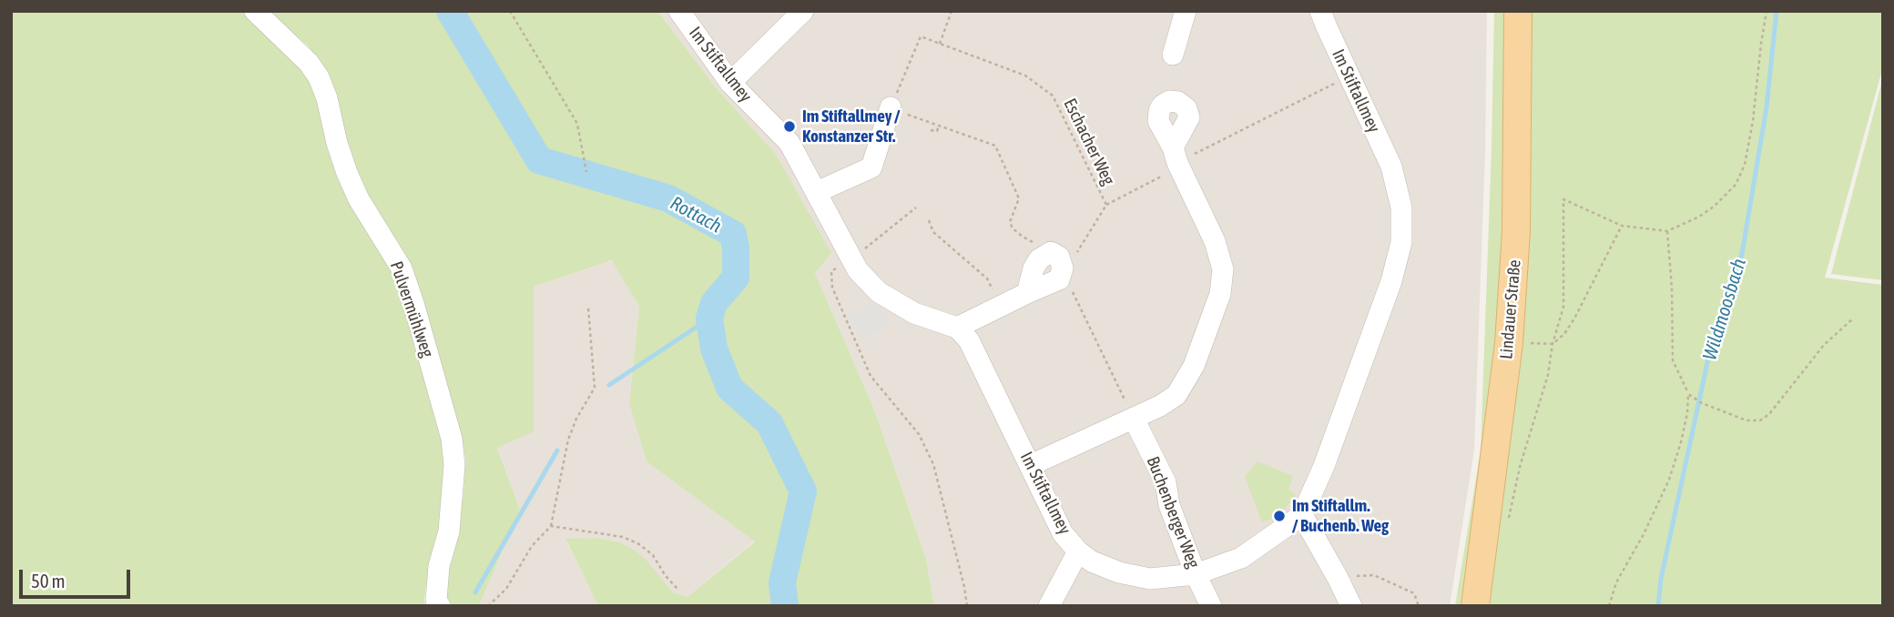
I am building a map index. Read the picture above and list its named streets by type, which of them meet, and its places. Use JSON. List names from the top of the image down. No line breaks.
{"streets":{"main road":["Lindauer Straße"],"street":["Im Stiftallmey","Pulvermühlweg","Buchenberger Weg"],"path":["Eschacher Weg"]},"crossings":[["Im Stiftallmey","Buchenberger Weg"]],"water":["Rottach","Wildmoosbach"],"places":["Im Stiftallmey / Konstanzer Str.","Im Stiftallm. / Buchenb. Weg"],"scale_bar":"50 m"}
